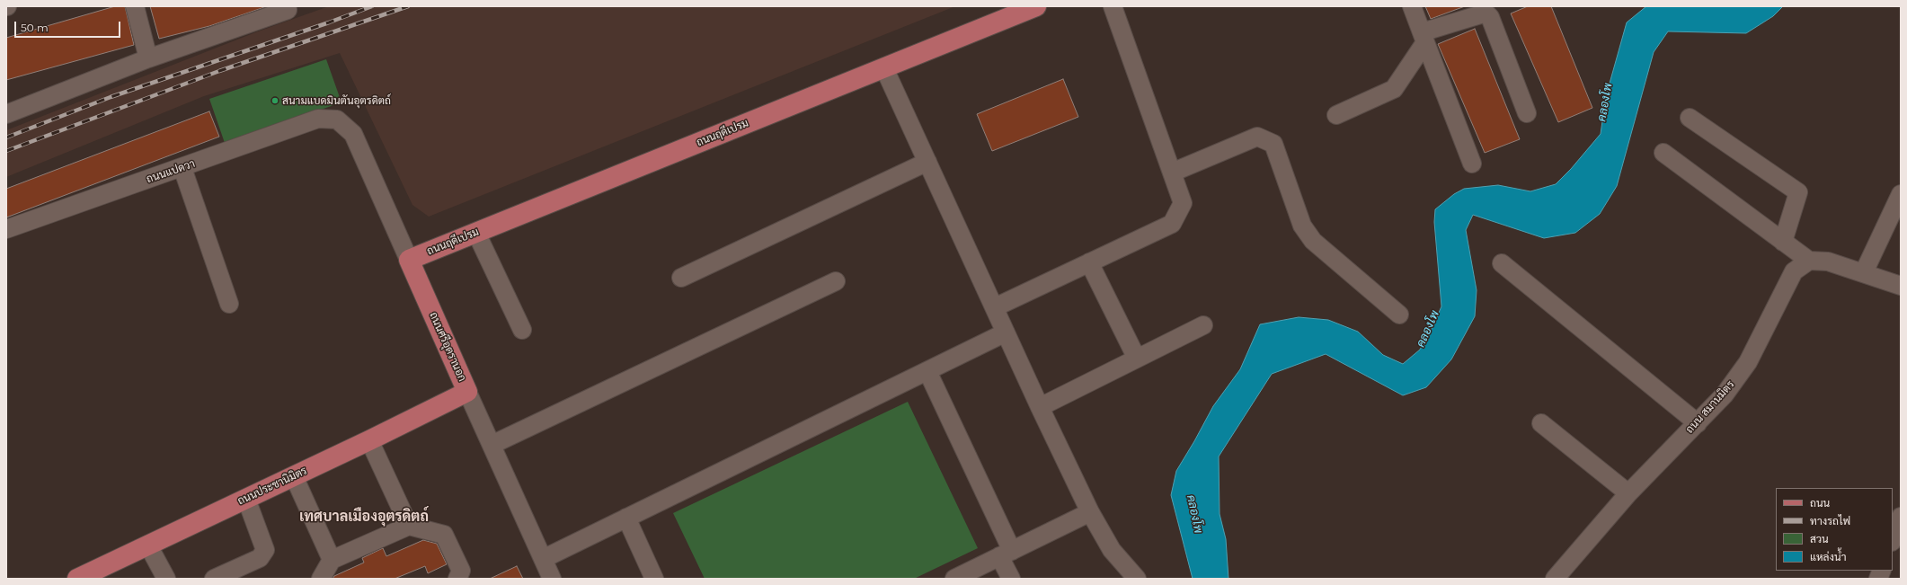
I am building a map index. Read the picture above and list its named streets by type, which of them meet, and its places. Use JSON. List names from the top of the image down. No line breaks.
{"streets":{"main road":["ถนนฤดีเปรม","ถนนศรีอุตรานอก","ถนนประชานิมิตร"],"street":["ถนนแปดวา","ถนน สมานมิตร"]},"crossings":[["ถนนฤดีเปรม","ถนนศรีอุตรานอก"],["ถนนแปดวา","ถนนศรีอุตรานอก"],["ถนนศรีอุตรานอก","ถนนประชานิมิตร"]],"districts":["เทศบาลเมืองอุตรดิตถ์"],"water":["คลองโพ"],"places":["สนามแบดมินตันอุตรดิตถ์"],"legend":["ถนน","ทางรถไฟ","สวน","แหล่งน้ำ"],"scale_bar":"50 m"}
